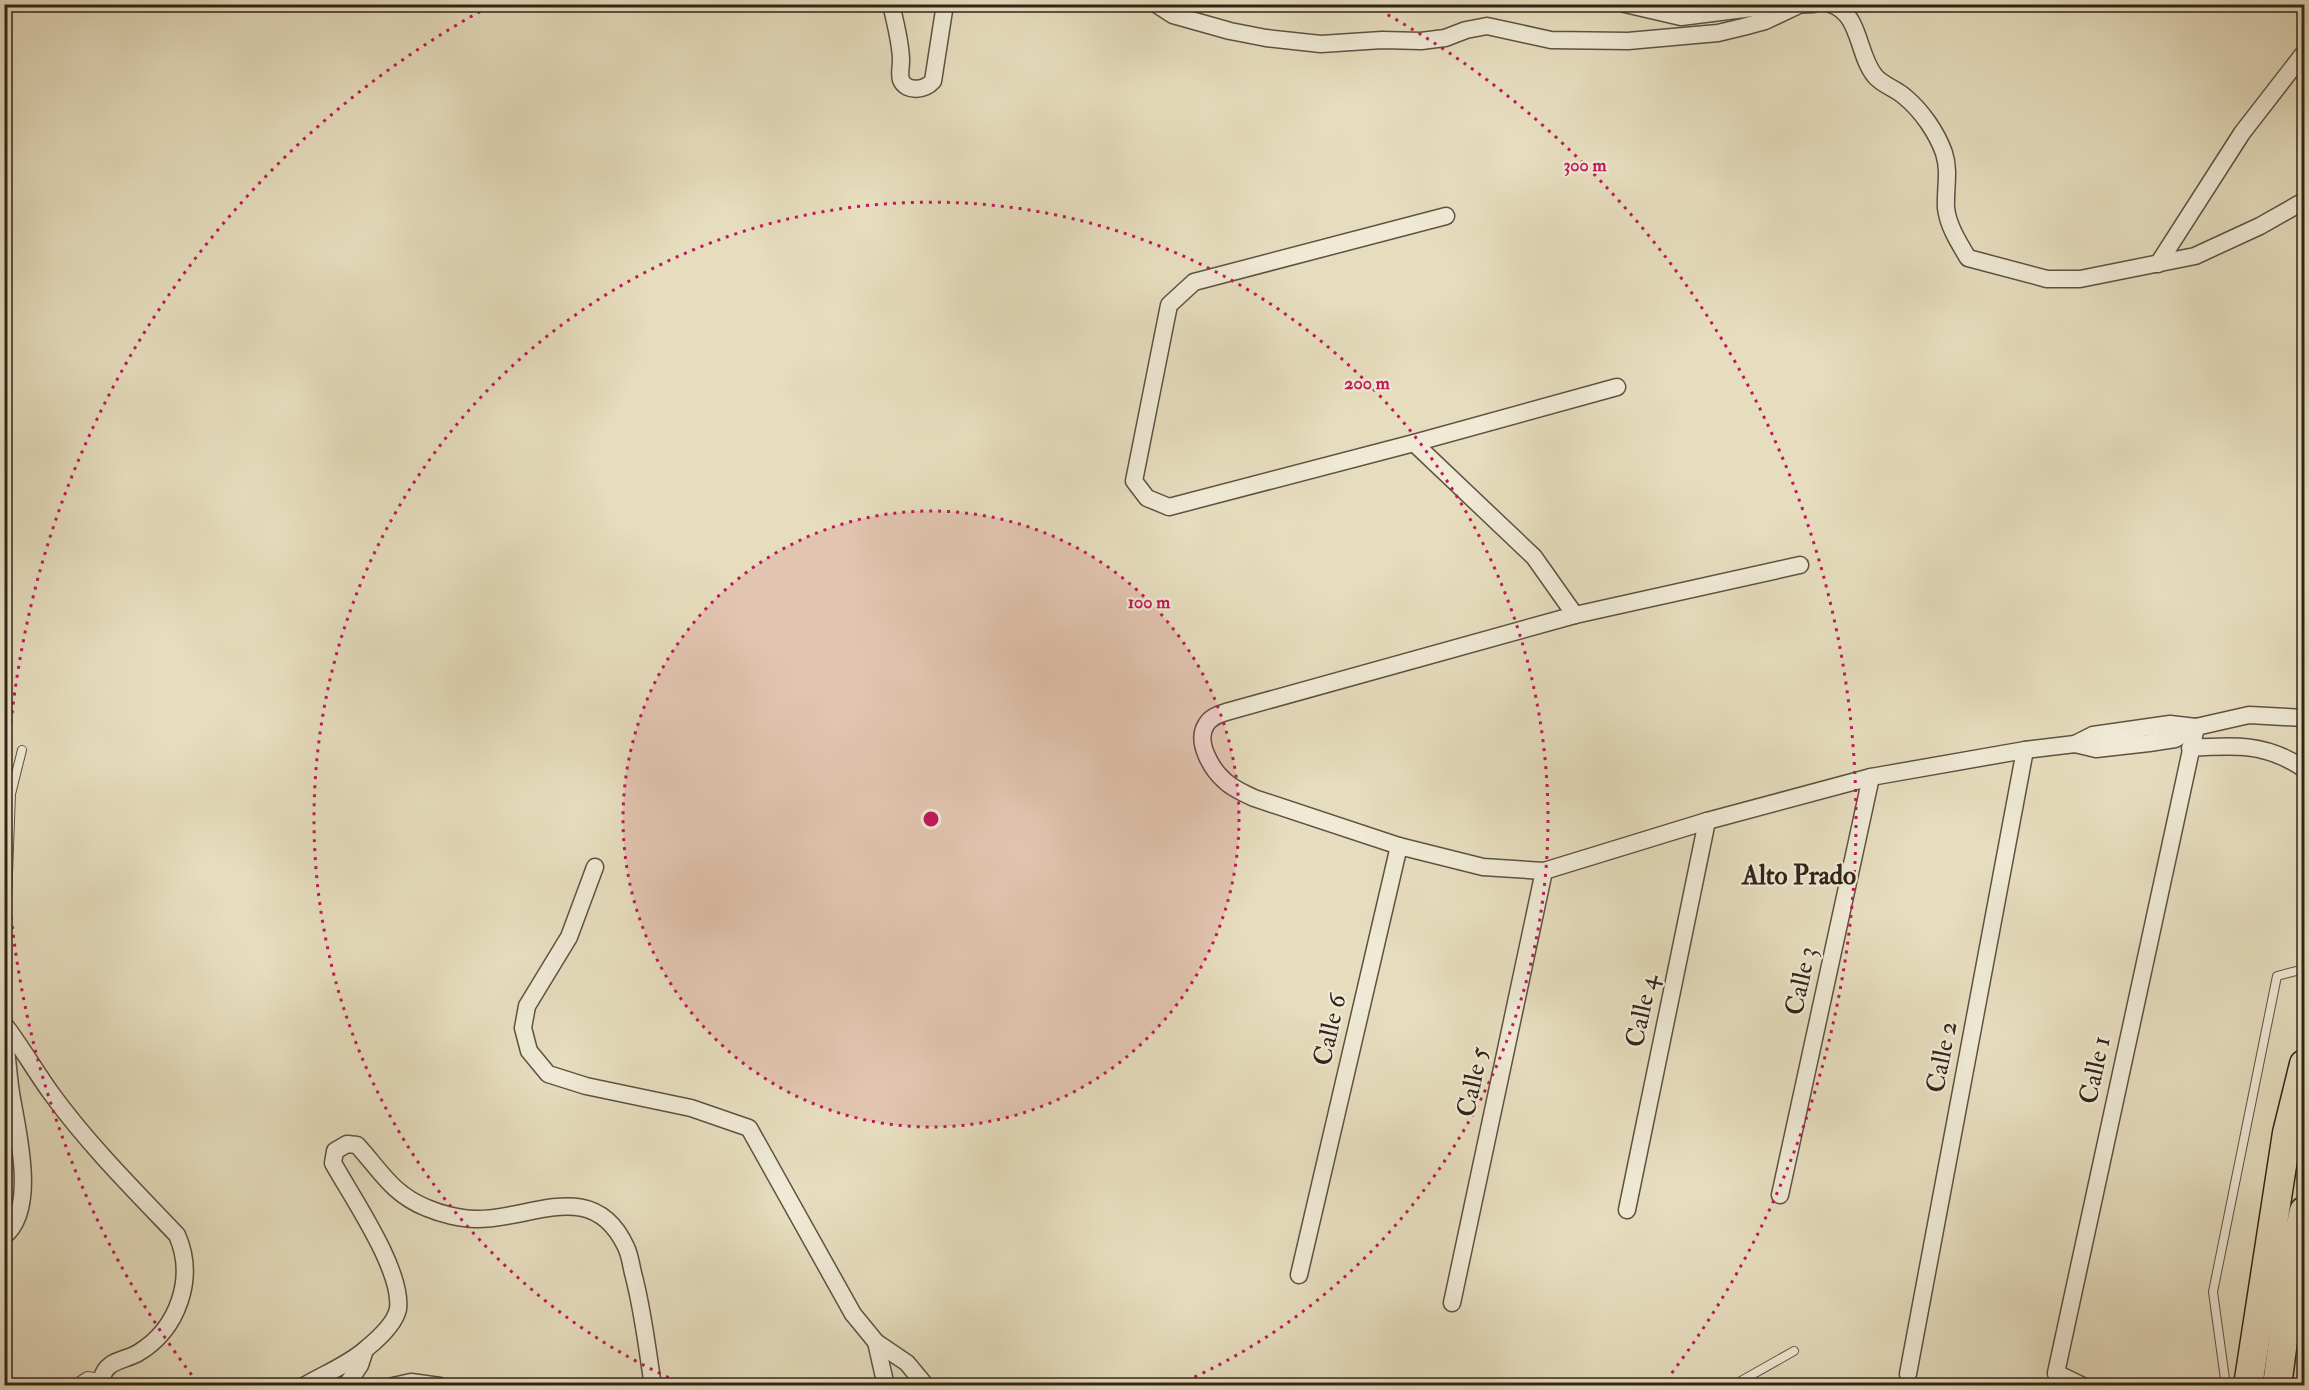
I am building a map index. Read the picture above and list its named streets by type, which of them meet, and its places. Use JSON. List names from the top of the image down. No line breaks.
{"streets":{"street":["Calle 3","Calle 4","Calle 6","Calle 2","Calle 1","Calle 5"]},"districts":["Alto Prado"],"rings":["300 m","200 m","100 m"]}
